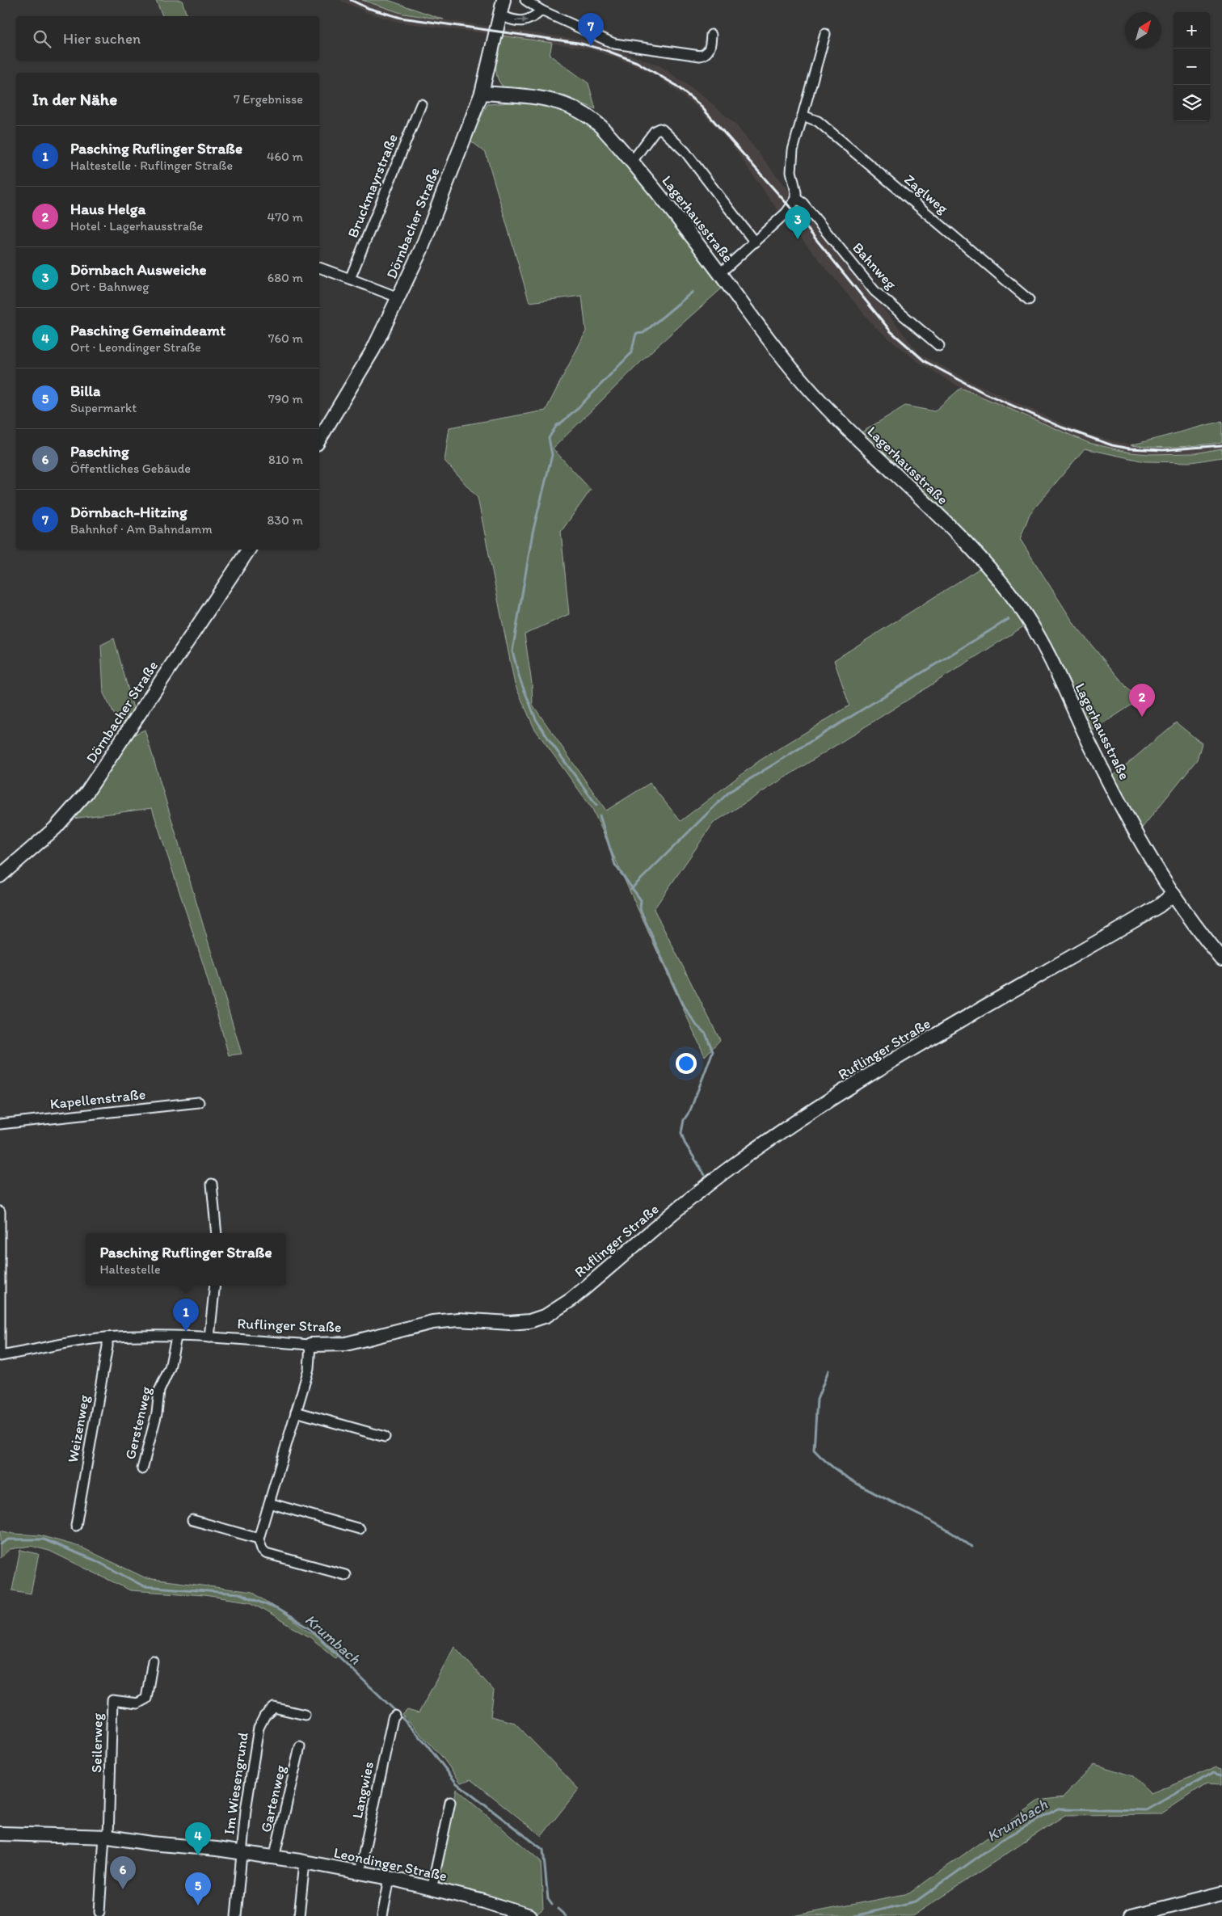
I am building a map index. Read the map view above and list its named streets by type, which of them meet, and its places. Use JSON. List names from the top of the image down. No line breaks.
{"streets":{"street":["Bruckmayrstraße","Zaglweg","Lagerhausstraße","Dörnbacher Straße","Bahnweg","Ruflinger Straße","Kapellenstraße","Gerstenweg","Weizenweg","Seilerweg","Im Wiesengrund","Langwies","Gartenweg","Leondinger Straße"]},"crossings":[["Lagerhausstraße","Dörnbacher Straße"],["Lagerhausstraße","Ruflinger Straße"],["Ruflinger Straße","Gerstenweg"],["Ruflinger Straße","Weizenweg"],["Seilerweg","Leondinger Straße"],["Im Wiesengrund","Leondinger Straße"],["Langwies","Leondinger Straße"],["Gartenweg","Leondinger Straße"]],"water":["Krumbach"],"north":"top right","page":{"map_buttons":["+","−"],"pins":["7","3","2","1","4","6","5"],"search":"Hier suchen","heading":["In der Nähe","7 Ergebnisse"],"list":[{"mark":"1","name":"Pasching Ruflinger Straße","note":"Haltestelle · Ruflinger Straße","value":"460 m"},{"mark":"2","name":"Haus Helga","note":"Hotel · Lagerhausstraße","value":"470 m"},{"mark":"3","name":"Dörnbach Ausweiche","note":"Ort · Bahnweg","value":"680 m"},{"mark":"4","name":"Pasching Gemeindeamt","note":"Ort · Leondinger Straße","value":"760 m"},{"mark":"5","name":"Billa","note":"Supermarkt","value":"790 m"},{"mark":"6","name":"Pasching","note":"Öffentliches Gebäude","value":"810 m"},{"mark":"7","name":"Dörnbach-Hitzing","note":"Bahnhof · Am Bahndamm","value":"830 m"}],"popup":["Pasching Ruflinger Straße","Haltestelle"]}}
